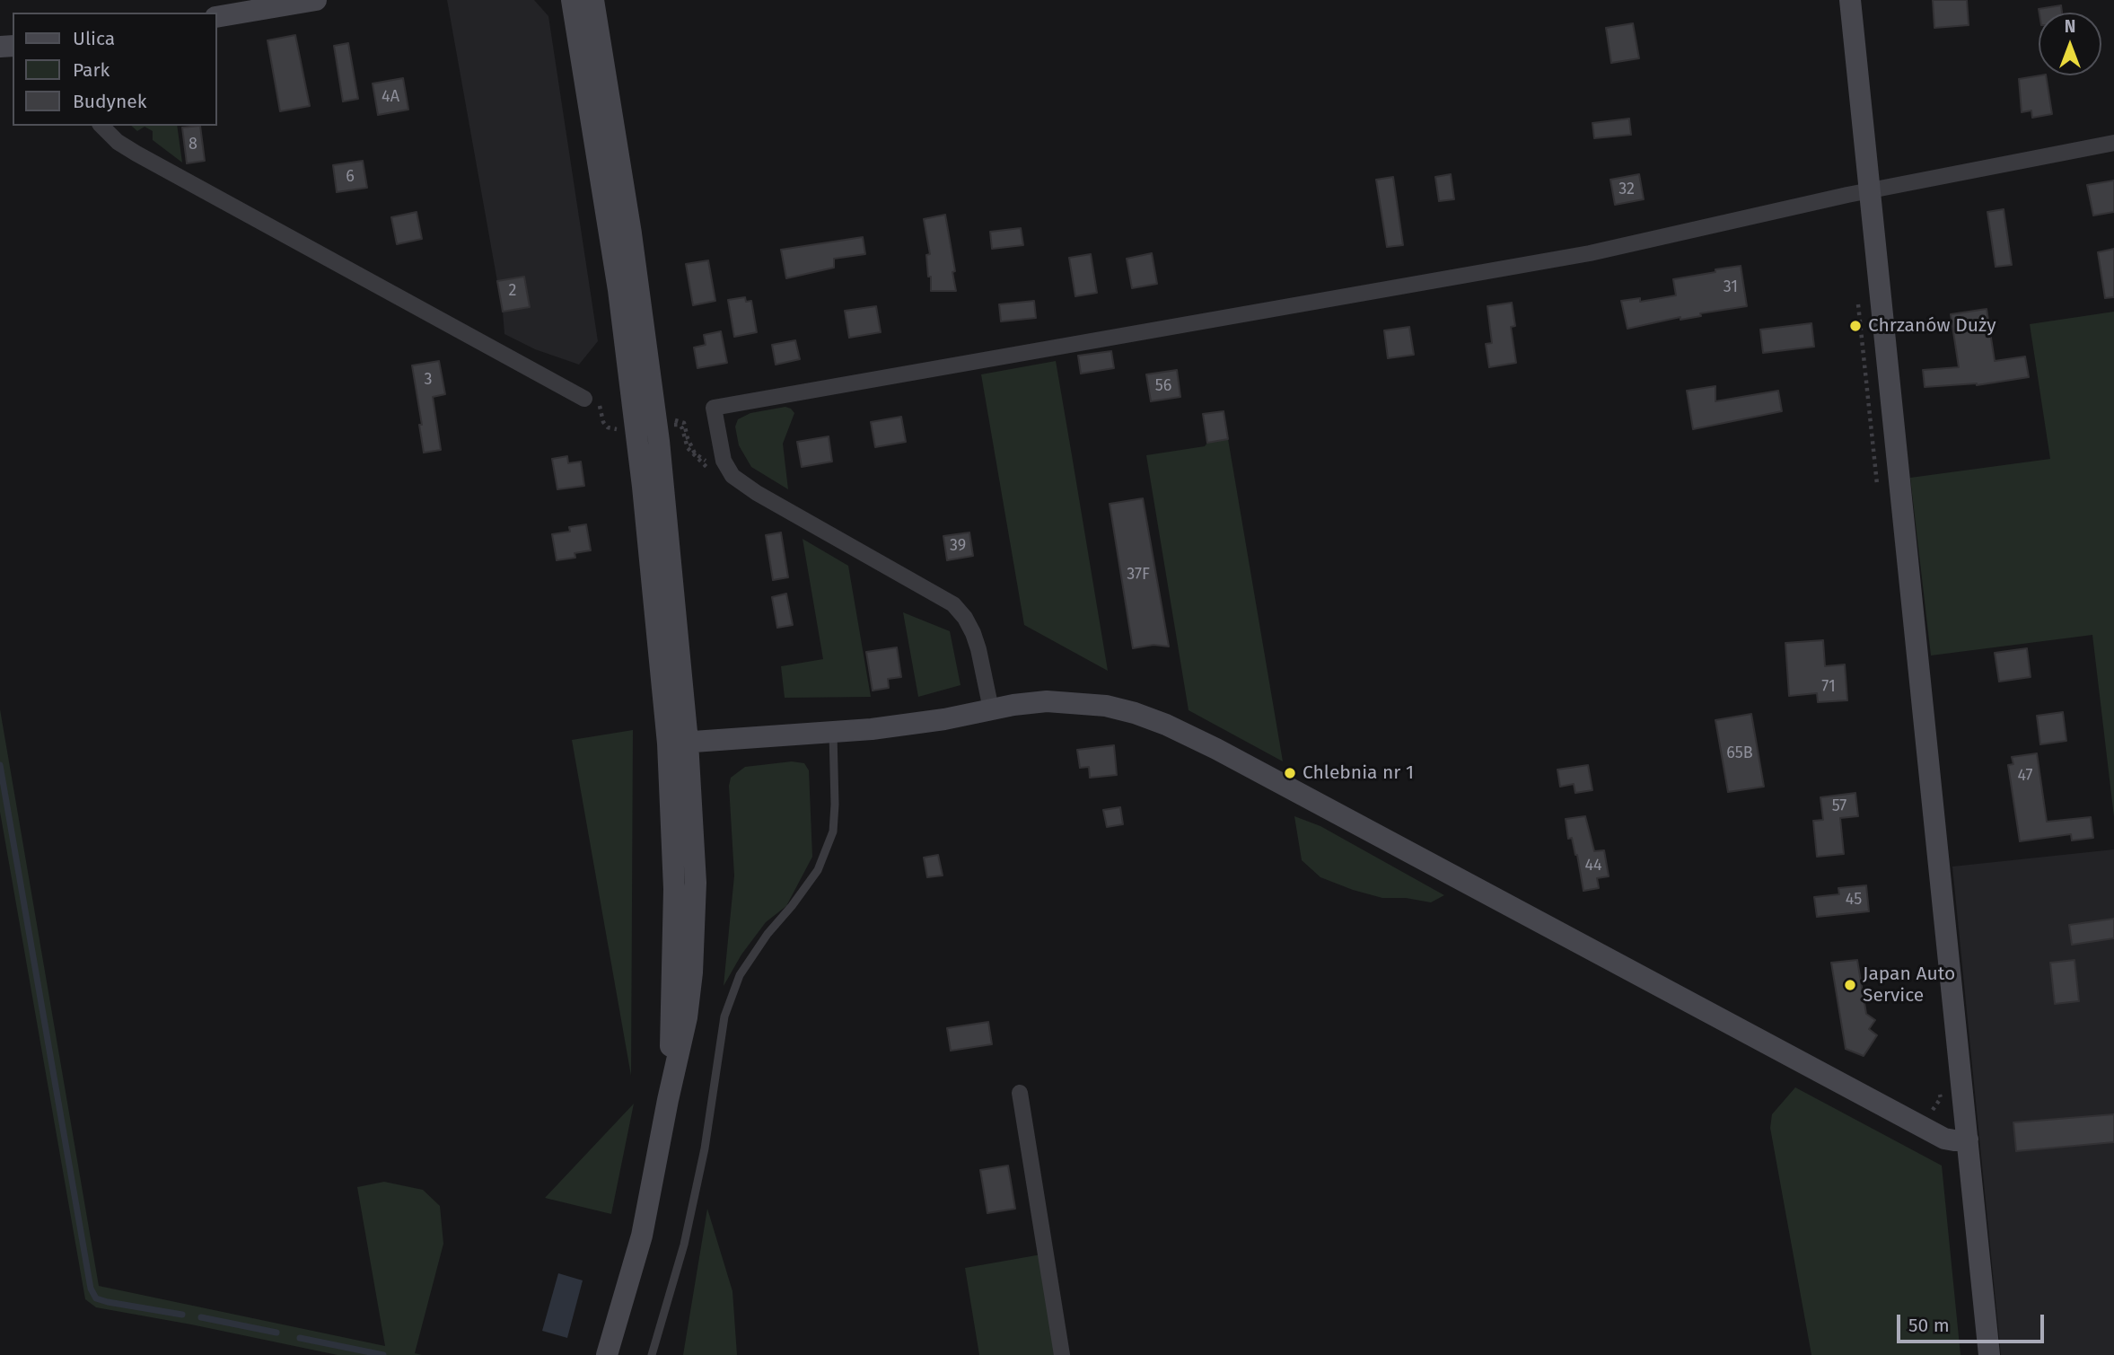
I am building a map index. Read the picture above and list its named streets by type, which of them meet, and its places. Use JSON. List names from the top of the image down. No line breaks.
{"places":["Chrzanów Duży","Chlebnia nr 1","Japan Auto Service"],"house_numbers":["4A","8","6","32","31","2","3","56","39","37F","71","65B","47","57","44","45"],"legend":["Ulica","Park","Budynek"],"scale_bar":"50 m","north":"top"}
